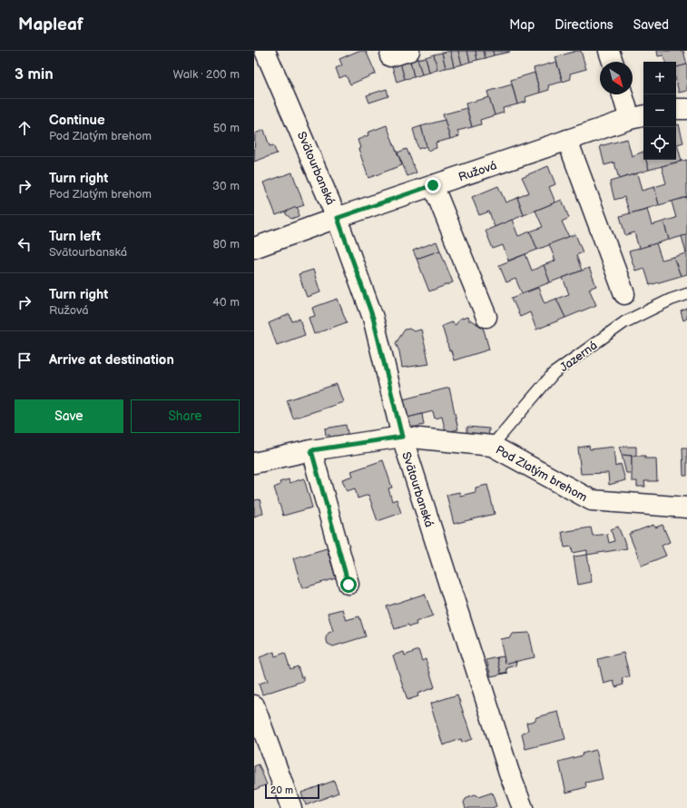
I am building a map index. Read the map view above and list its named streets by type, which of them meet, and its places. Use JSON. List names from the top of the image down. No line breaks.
{"streets":{"street":["Svätourbanská","Ružová","Pod Zlatým brehom"],"lane":["Jazerná"]},"crossings":[["Svätourbanská","Ružová"],["Svätourbanská","Pod Zlatým brehom"],["Jazerná","Pod Zlatým brehom"]],"scale_bar":"20 m","north":"bottom right","page":{"header":"Mapleaf","nav":["Map","Directions","Saved"],"heading":["3 min","Walk · 200 m"],"map_buttons":["+","−"],"list":[["Continue","Pod Zlatým brehom","50 m"],["Turn right","Pod Zlatým brehom","30 m"],["Turn left","Svätourbanská","80 m"],["Turn right","Ružová","40 m"],"Arrive at destination"],"buttons":["Save","Share"],"scale":"20 m"}}
